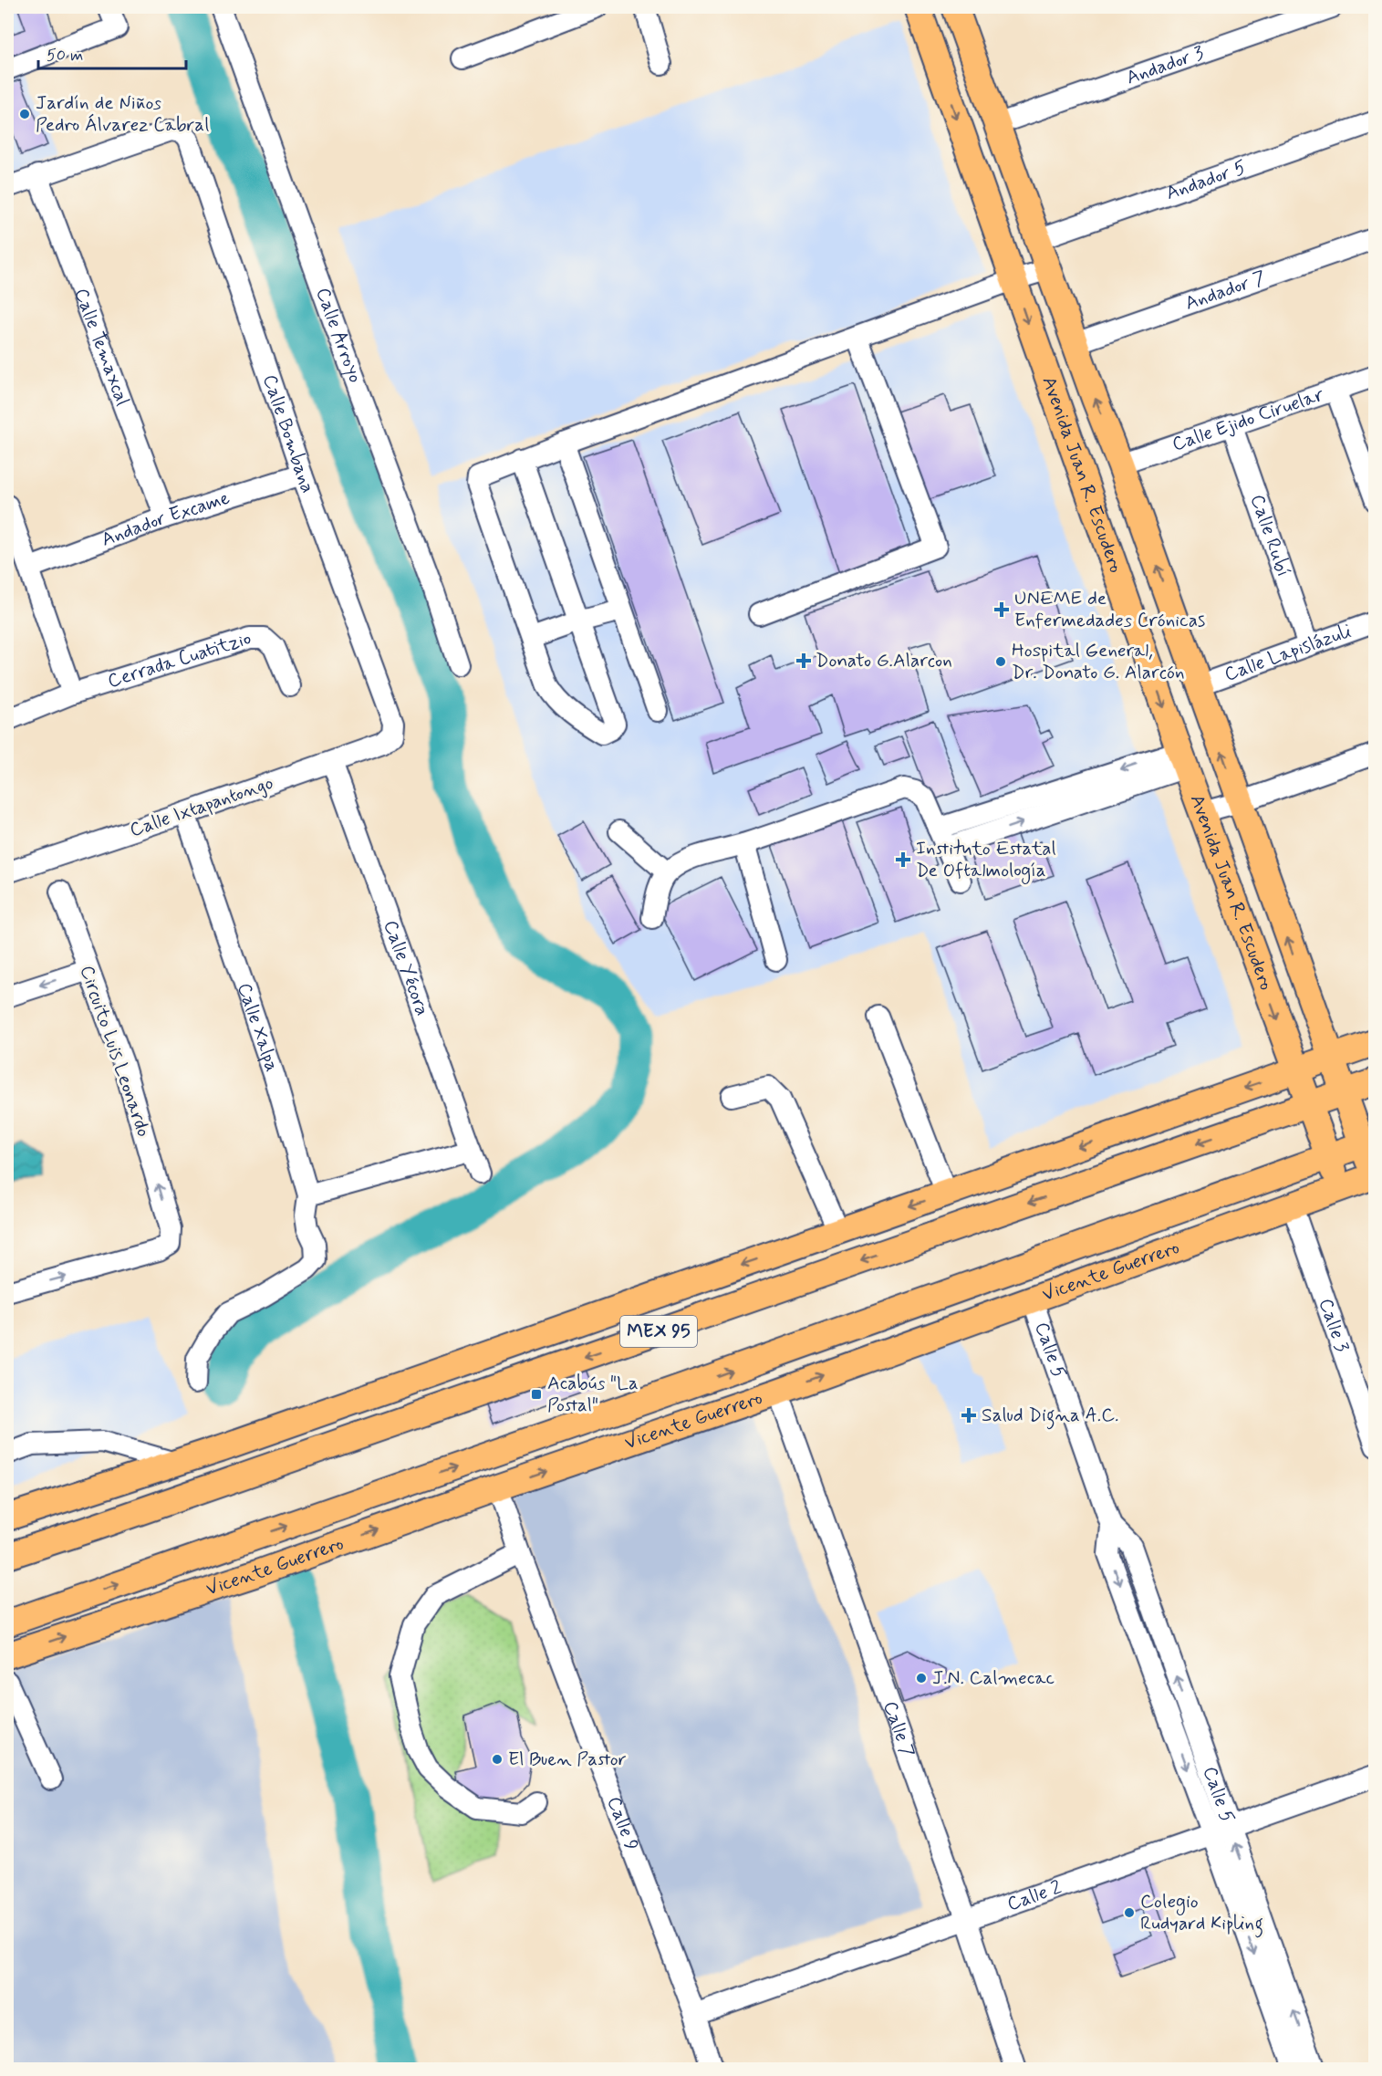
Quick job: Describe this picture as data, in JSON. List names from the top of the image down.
{
  "streets": {
    "main road": ["Avenida Juan R. Escudero", "Vicente Guerrero", "MEX 95"],
    "street": [
      "Andador 3",
      "Andador 5",
      "Andador 7",
      "Calle Arroyo",
      "Calle Temaxcal",
      "Calle Ejido Ciruelar",
      "Calle Bombana",
      "Andador Excame",
      "Calle Rubí",
      "Calle Lapislázuli",
      "Cerrada Cuatitzio",
      "Calle Ixtapantongo",
      "Calle Yécora",
      "Calle Xalpa",
      "Circuito Luis Leonardo",
      "Calle 3",
      "Calle 5",
      "Calle 7",
      "Calle 9",
      "Calle 2"
    ]
  },
  "crossings": [
    ["Andador 3", "Avenida Juan R. Escudero"],
    ["Andador 5", "Avenida Juan R. Escudero"],
    ["Andador 7", "Avenida Juan R. Escudero"],
    ["Calle Temaxcal", "Calle Bombana"],
    ["Calle Temaxcal", "Andador Excame"],
    ["Calle Ejido Ciruelar", "Avenida Juan R. Escudero"],
    ["Calle Ejido Ciruelar", "Calle Rubí"],
    ["Calle Bombana", "Andador Excame"],
    ["Calle Bombana", "Calle Ixtapantongo"],
    ["Avenida Juan R. Escudero", "Calle Lapislázuli"],
    ["Avenida Juan R. Escudero", "Vicente Guerrero"],
    ["Avenida Juan R. Escudero", "MEX 95"],
    ["Calle Rubí", "Calle Lapislázuli"],
    ["Calle Ixtapantongo", "Calle Yécora"],
    ["Calle Ixtapantongo", "Calle Xalpa"],
    ["Vicente Guerrero", "Calle 3"],
    ["Vicente Guerrero", "Calle 5"],
    ["Vicente Guerrero", "Calle 7"],
    ["Vicente Guerrero", "Calle 9"],
    ["Calle 5", "Calle 2"],
    ["Calle 7", "Calle 2"],
    ["Calle 9", "Calle 2"]
  ],
  "places": {
    "other": [
      "Jardín de Niños Pedro Álvarez Cabral",
      "Hospital General, Dr. Donato G. Alarcón",
      "J.N. Calmecac",
      "El Buen Pastor",
      "Colegio Rudyard Kipling"
    ],
    "health": [
      "UNEME de Enfermedades Crónicas",
      "Donato G.Alarcon",
      "Instituto Estatal De Oftalmología",
      "Salud Digna A.C."
    ],
    "transit": ["Acabús \"La Postal\""]
  },
  "scale_bar": "50 m"
}
